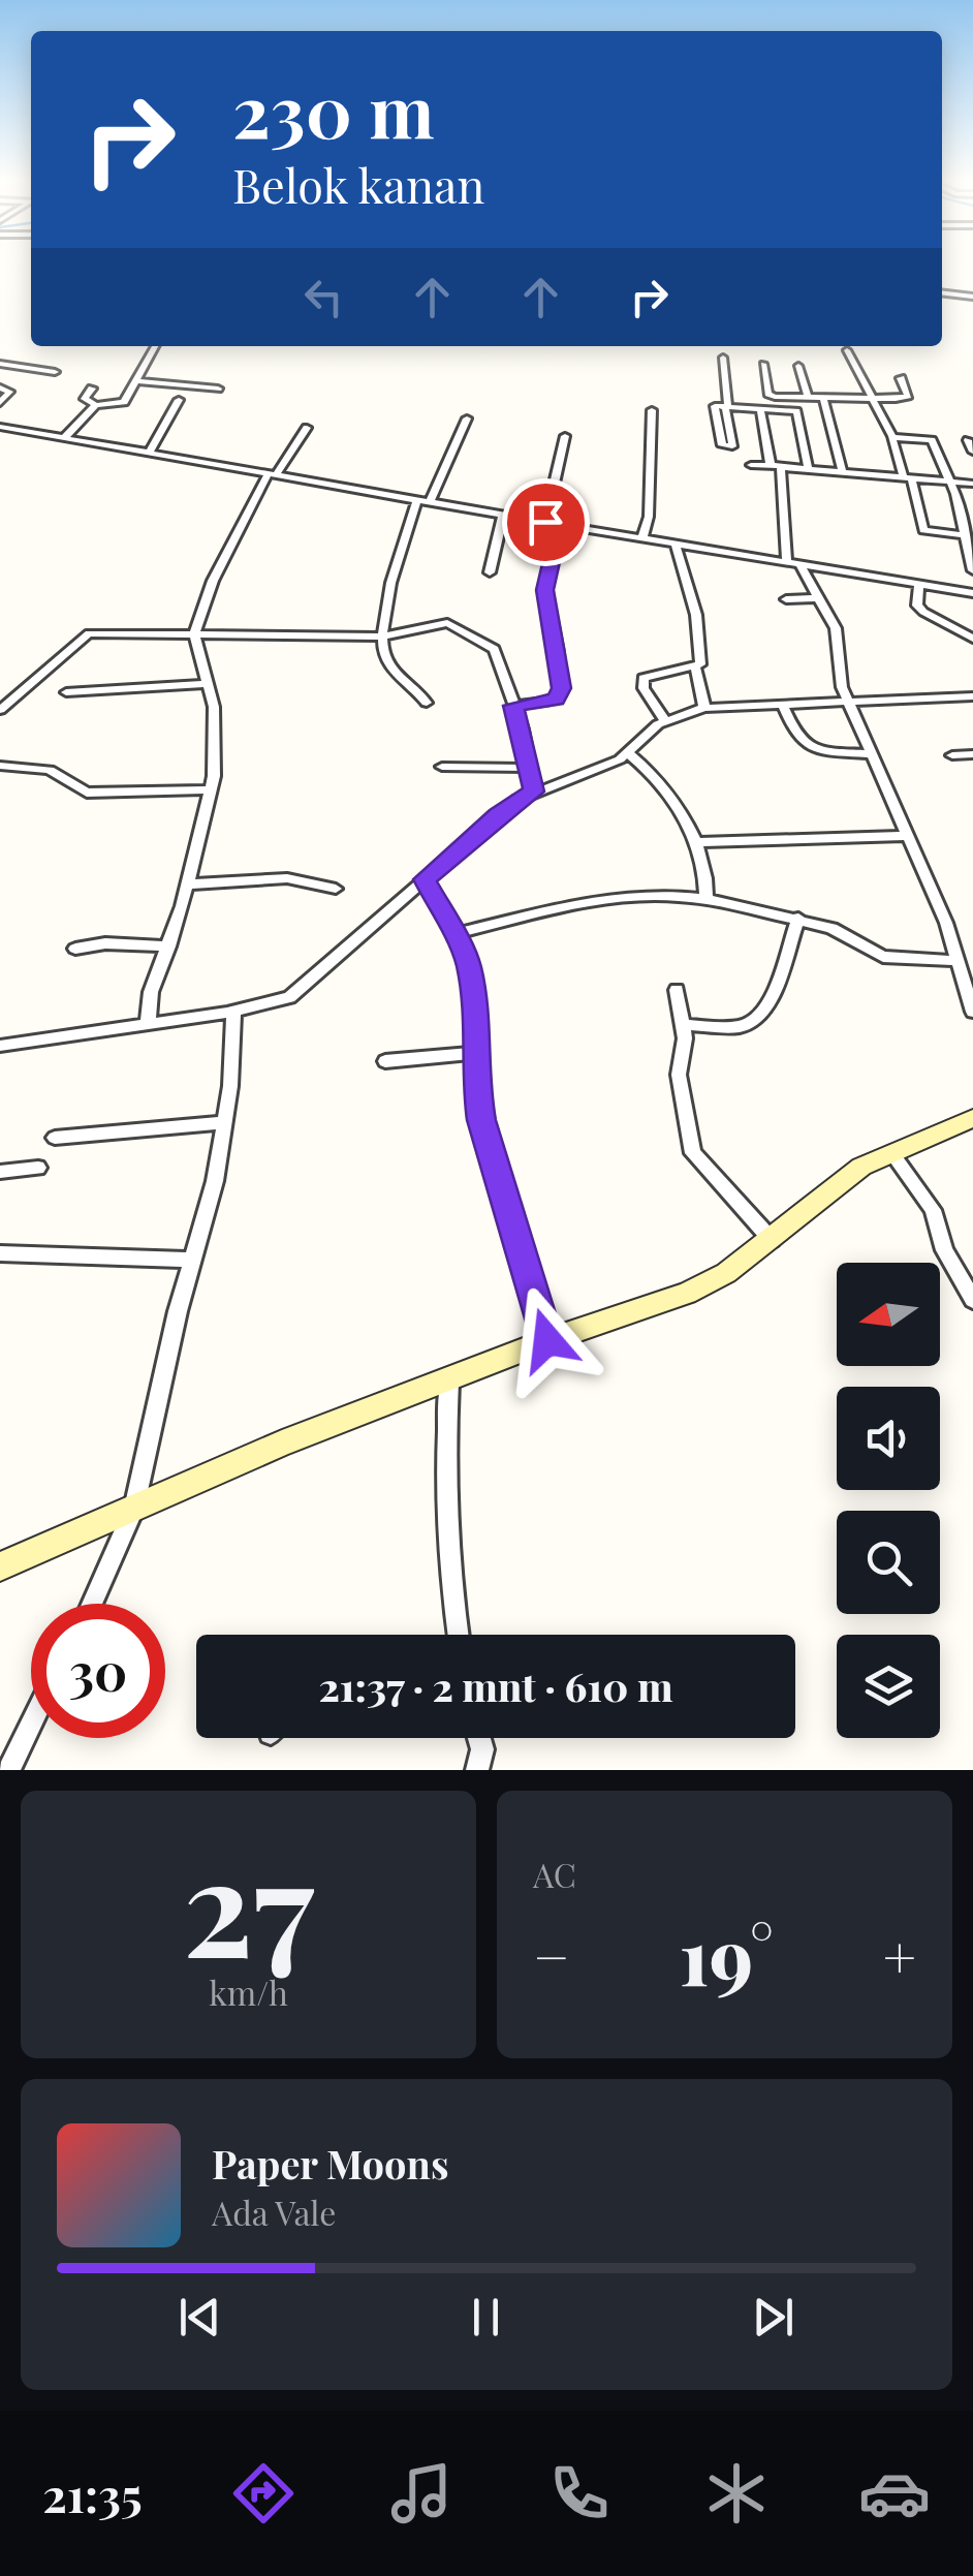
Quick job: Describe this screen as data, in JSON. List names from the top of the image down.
{
  "north": "left",
  "page": {
    "turn": ["230 m", "Belok kanan"],
    "limit": "30",
    "trip": "21:37 · 2 mnt · 610 m",
    "tile": [
      ["27", "km/h"],
      "AC"
    ],
    "heat": ["−", "19°", "+"],
    "song": ["Paper Moons", "Ada Vale"],
    "tabs": "21:35"
  }
}
